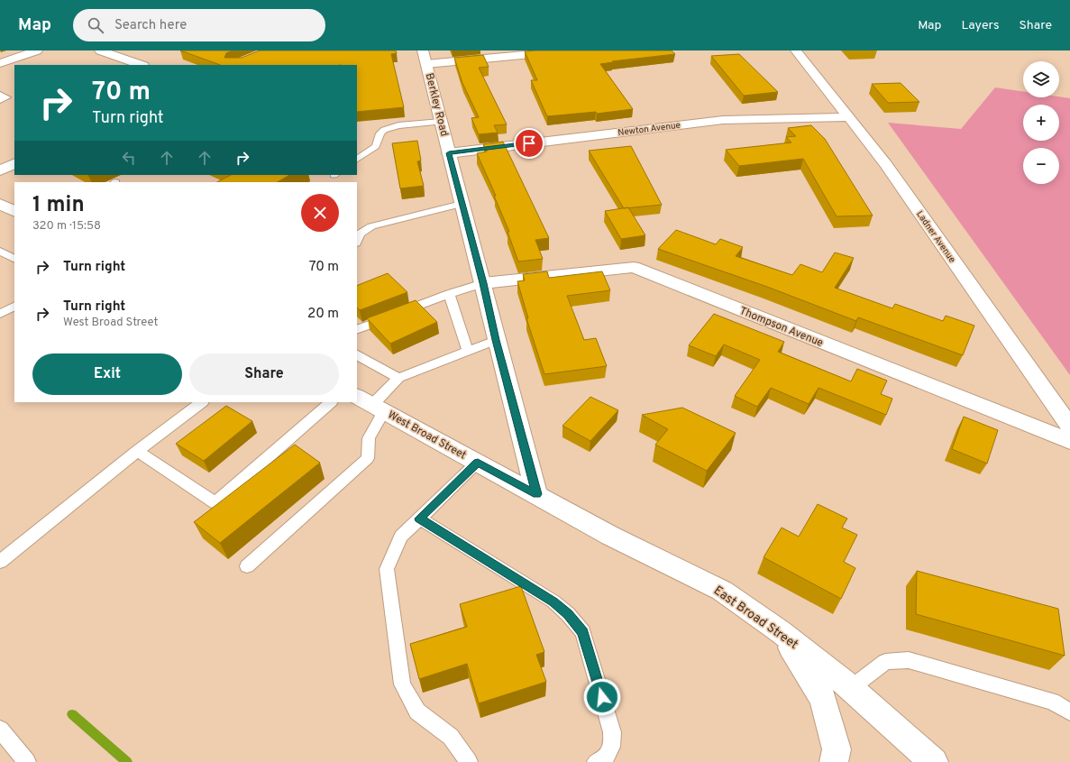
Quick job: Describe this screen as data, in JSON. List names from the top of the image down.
{
  "streets": {
    "street": [
      "Berkley Road",
      "Newton Avenue",
      "Ladner Avenue",
      "Thompson Avenue",
      "West Broad Street",
      "East Broad Street"
    ]
  },
  "crossings": [
    ["Berkley Road", "Newton Avenue"],
    ["Berkley Road", "Thompson Avenue"],
    ["Berkley Road", "West Broad Street"],
    ["Berkley Road", "East Broad Street"],
    ["Newton Avenue", "Ladner Avenue"],
    ["West Broad Street", "East Broad Street"]
  ],
  "page": {
    "header": "Map",
    "search": "Search here",
    "nav": ["Map", "Layers", "Share"],
    "map_buttons": ["+", "−"],
    "turn": ["70 m", "Turn right"],
    "heading": ["1 min", "320 m · 15:58"],
    "list": [
      {
        "name": "Turn right",
        "value": "70 m"
      },
      {
        "name": "Turn right",
        "note": "West Broad Street",
        "value": "20 m"
      }
    ],
    "buttons": ["Exit", "Share"]
  }
}
